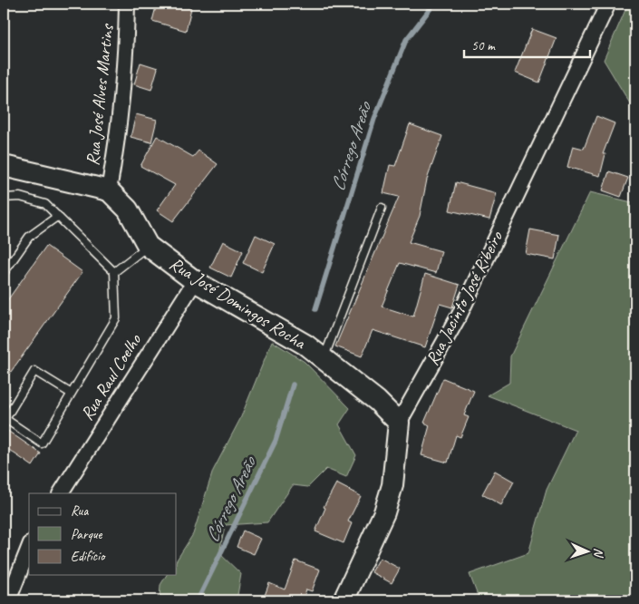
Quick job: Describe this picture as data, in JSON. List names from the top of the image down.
{
  "streets": {
    "street": [
      "Rua José Alves Martins",
      "Rua Jacinto José Ribeiro",
      "Rua José Domingos Rocha",
      "Rua Raul Coelho"
    ]
  },
  "crossings": [
    ["Rua José Alves Martins", "Rua José Domingos Rocha"],
    ["Rua Jacinto José Ribeiro", "Rua José Domingos Rocha"],
    ["Rua José Domingos Rocha", "Rua Raul Coelho"]
  ],
  "water": ["Córrego Areão"],
  "legend": ["Rua", "Parque", "Edifício"],
  "scale_bar": "50 m",
  "north": "right"
}
